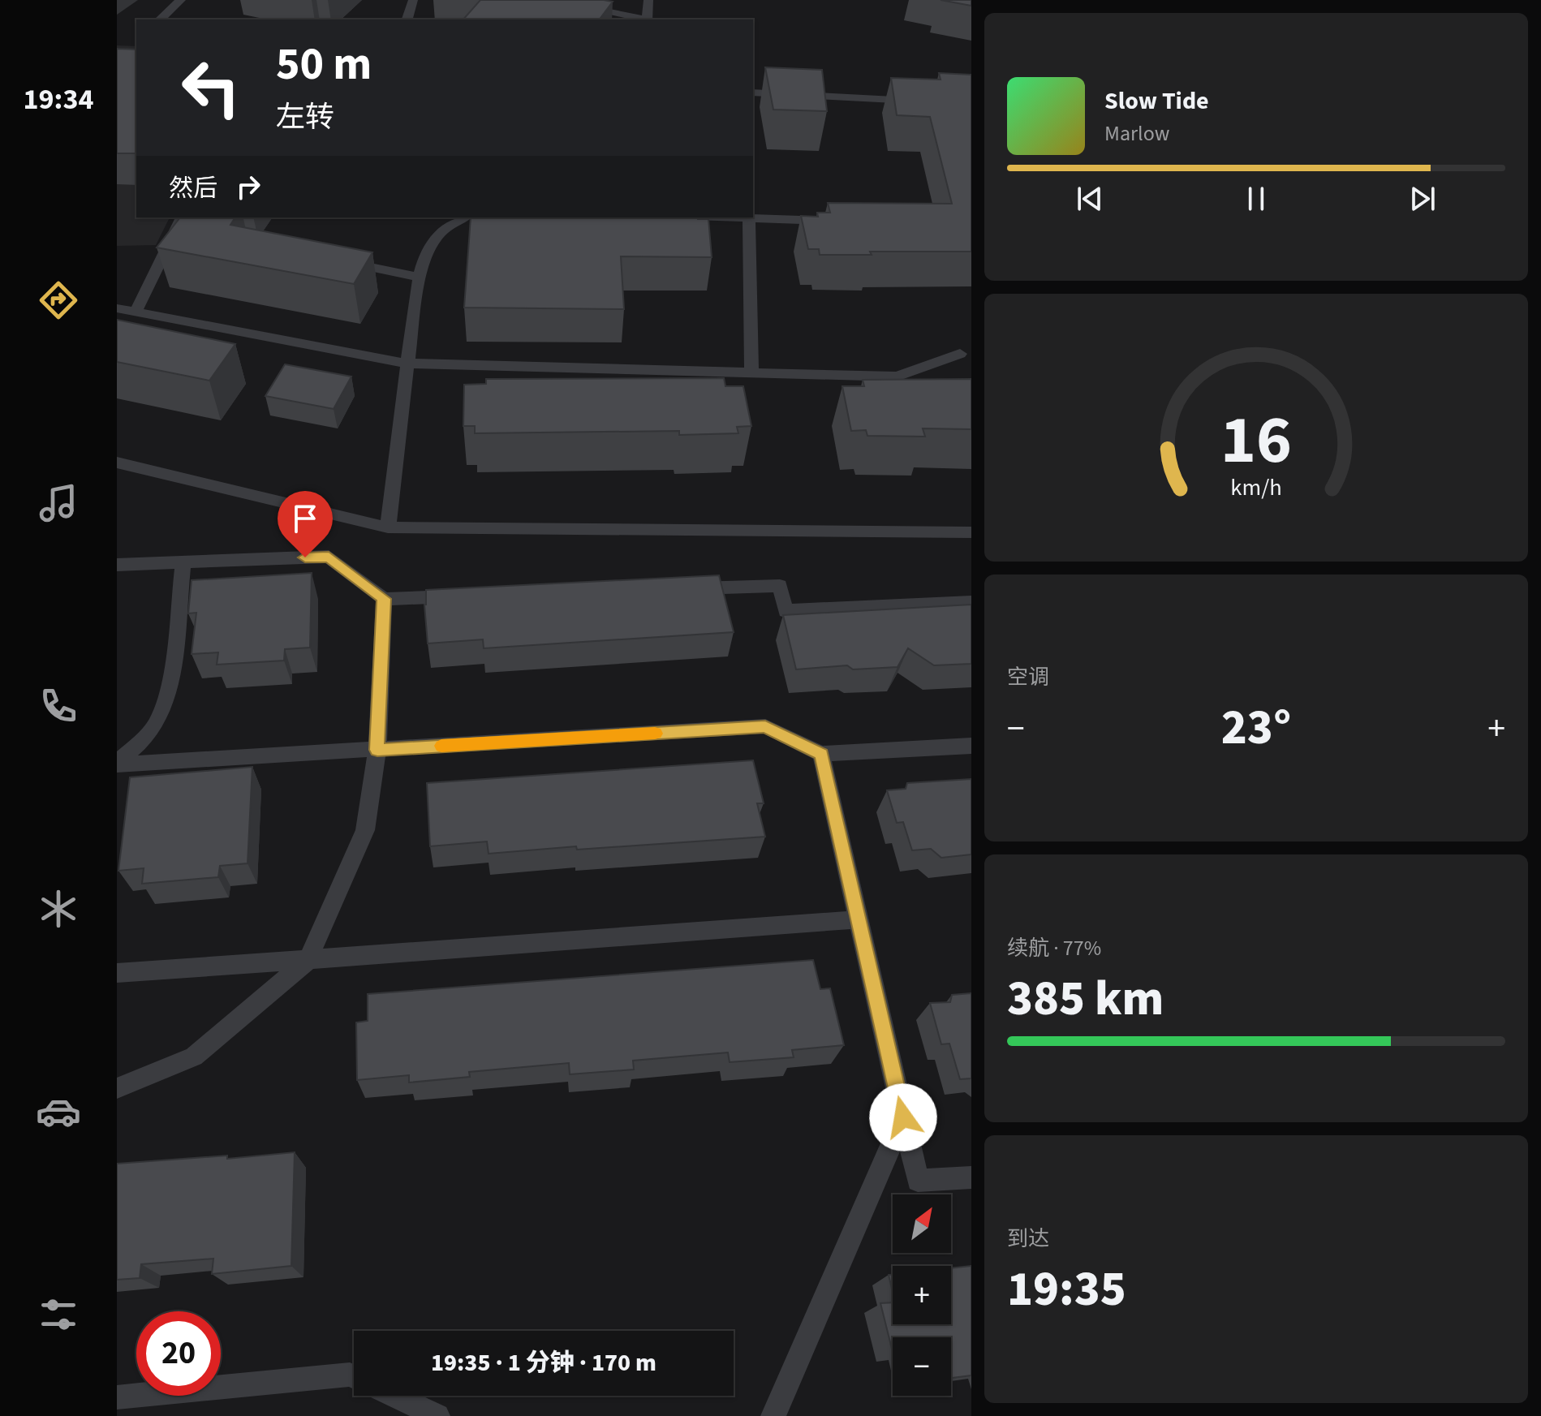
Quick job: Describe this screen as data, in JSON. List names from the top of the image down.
{
  "north": "top right",
  "page": {
    "tabs": "19:34",
    "turn": ["50 m", "左转"],
    "song": ["Slow Tide", "Marlow"],
    "then": "然后",
    "tile": [
      "空调",
      ["续航 · 77%", "385 km"],
      ["到达", "19:35"]
    ],
    "heat": ["−", "23°", "+"],
    "map_buttons": ["+", "−"],
    "limit": "20",
    "trip": "19:35 · 1 分钟 · 170 m",
    "gauge": ["16", "km/h"]
  }
}
